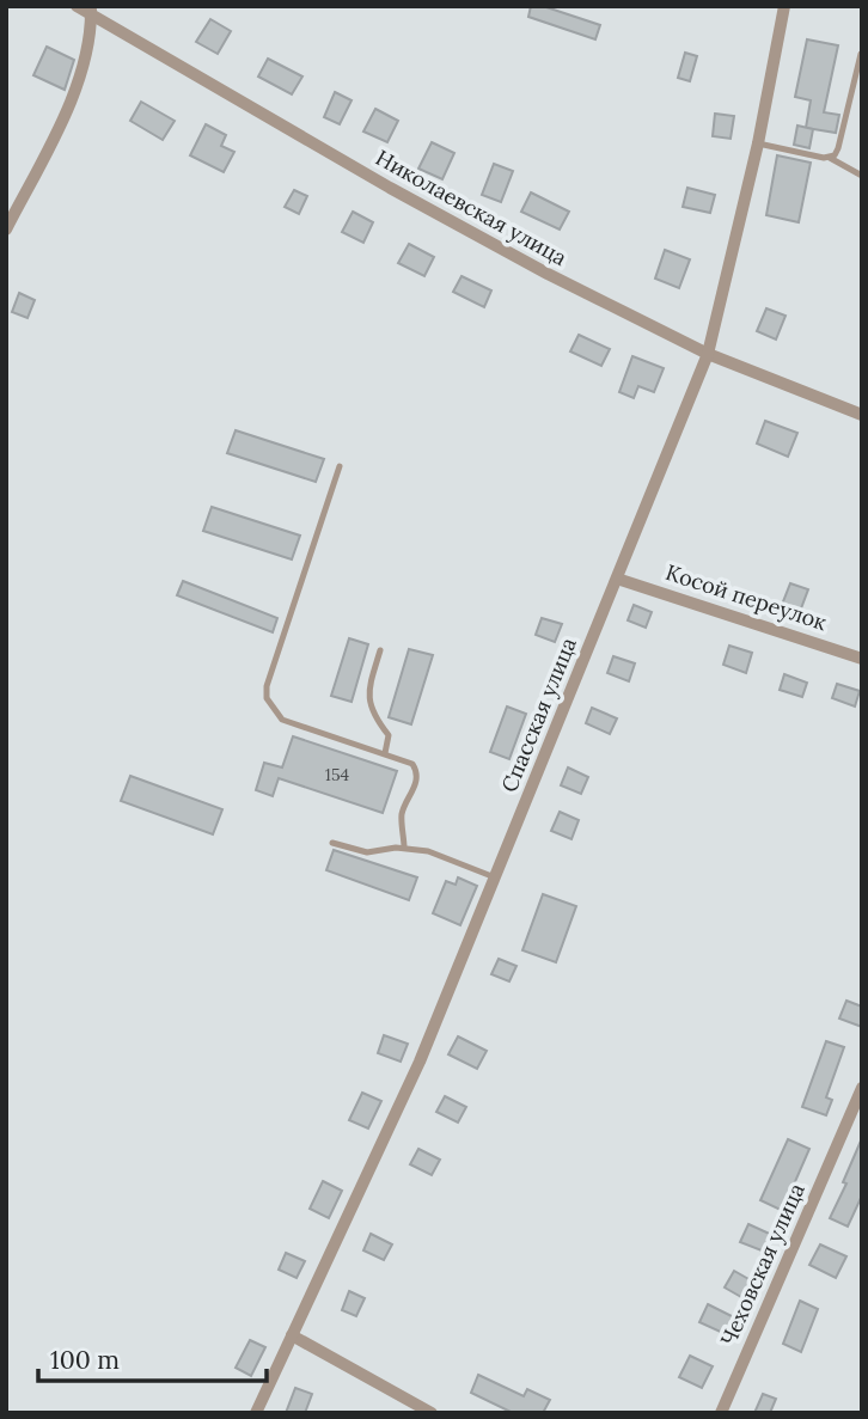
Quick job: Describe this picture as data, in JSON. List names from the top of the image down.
{
  "streets": {
    "street": [
      "Николаевская улица",
      "Косой переулок",
      "Спасская улица",
      "Чеховская улица"
    ]
  },
  "crossings": [
    ["Николаевская улица", "Спасская улица"],
    ["Косой переулок", "Спасская улица"]
  ],
  "house_numbers": ["154"],
  "scale_bar": "100 m"
}
